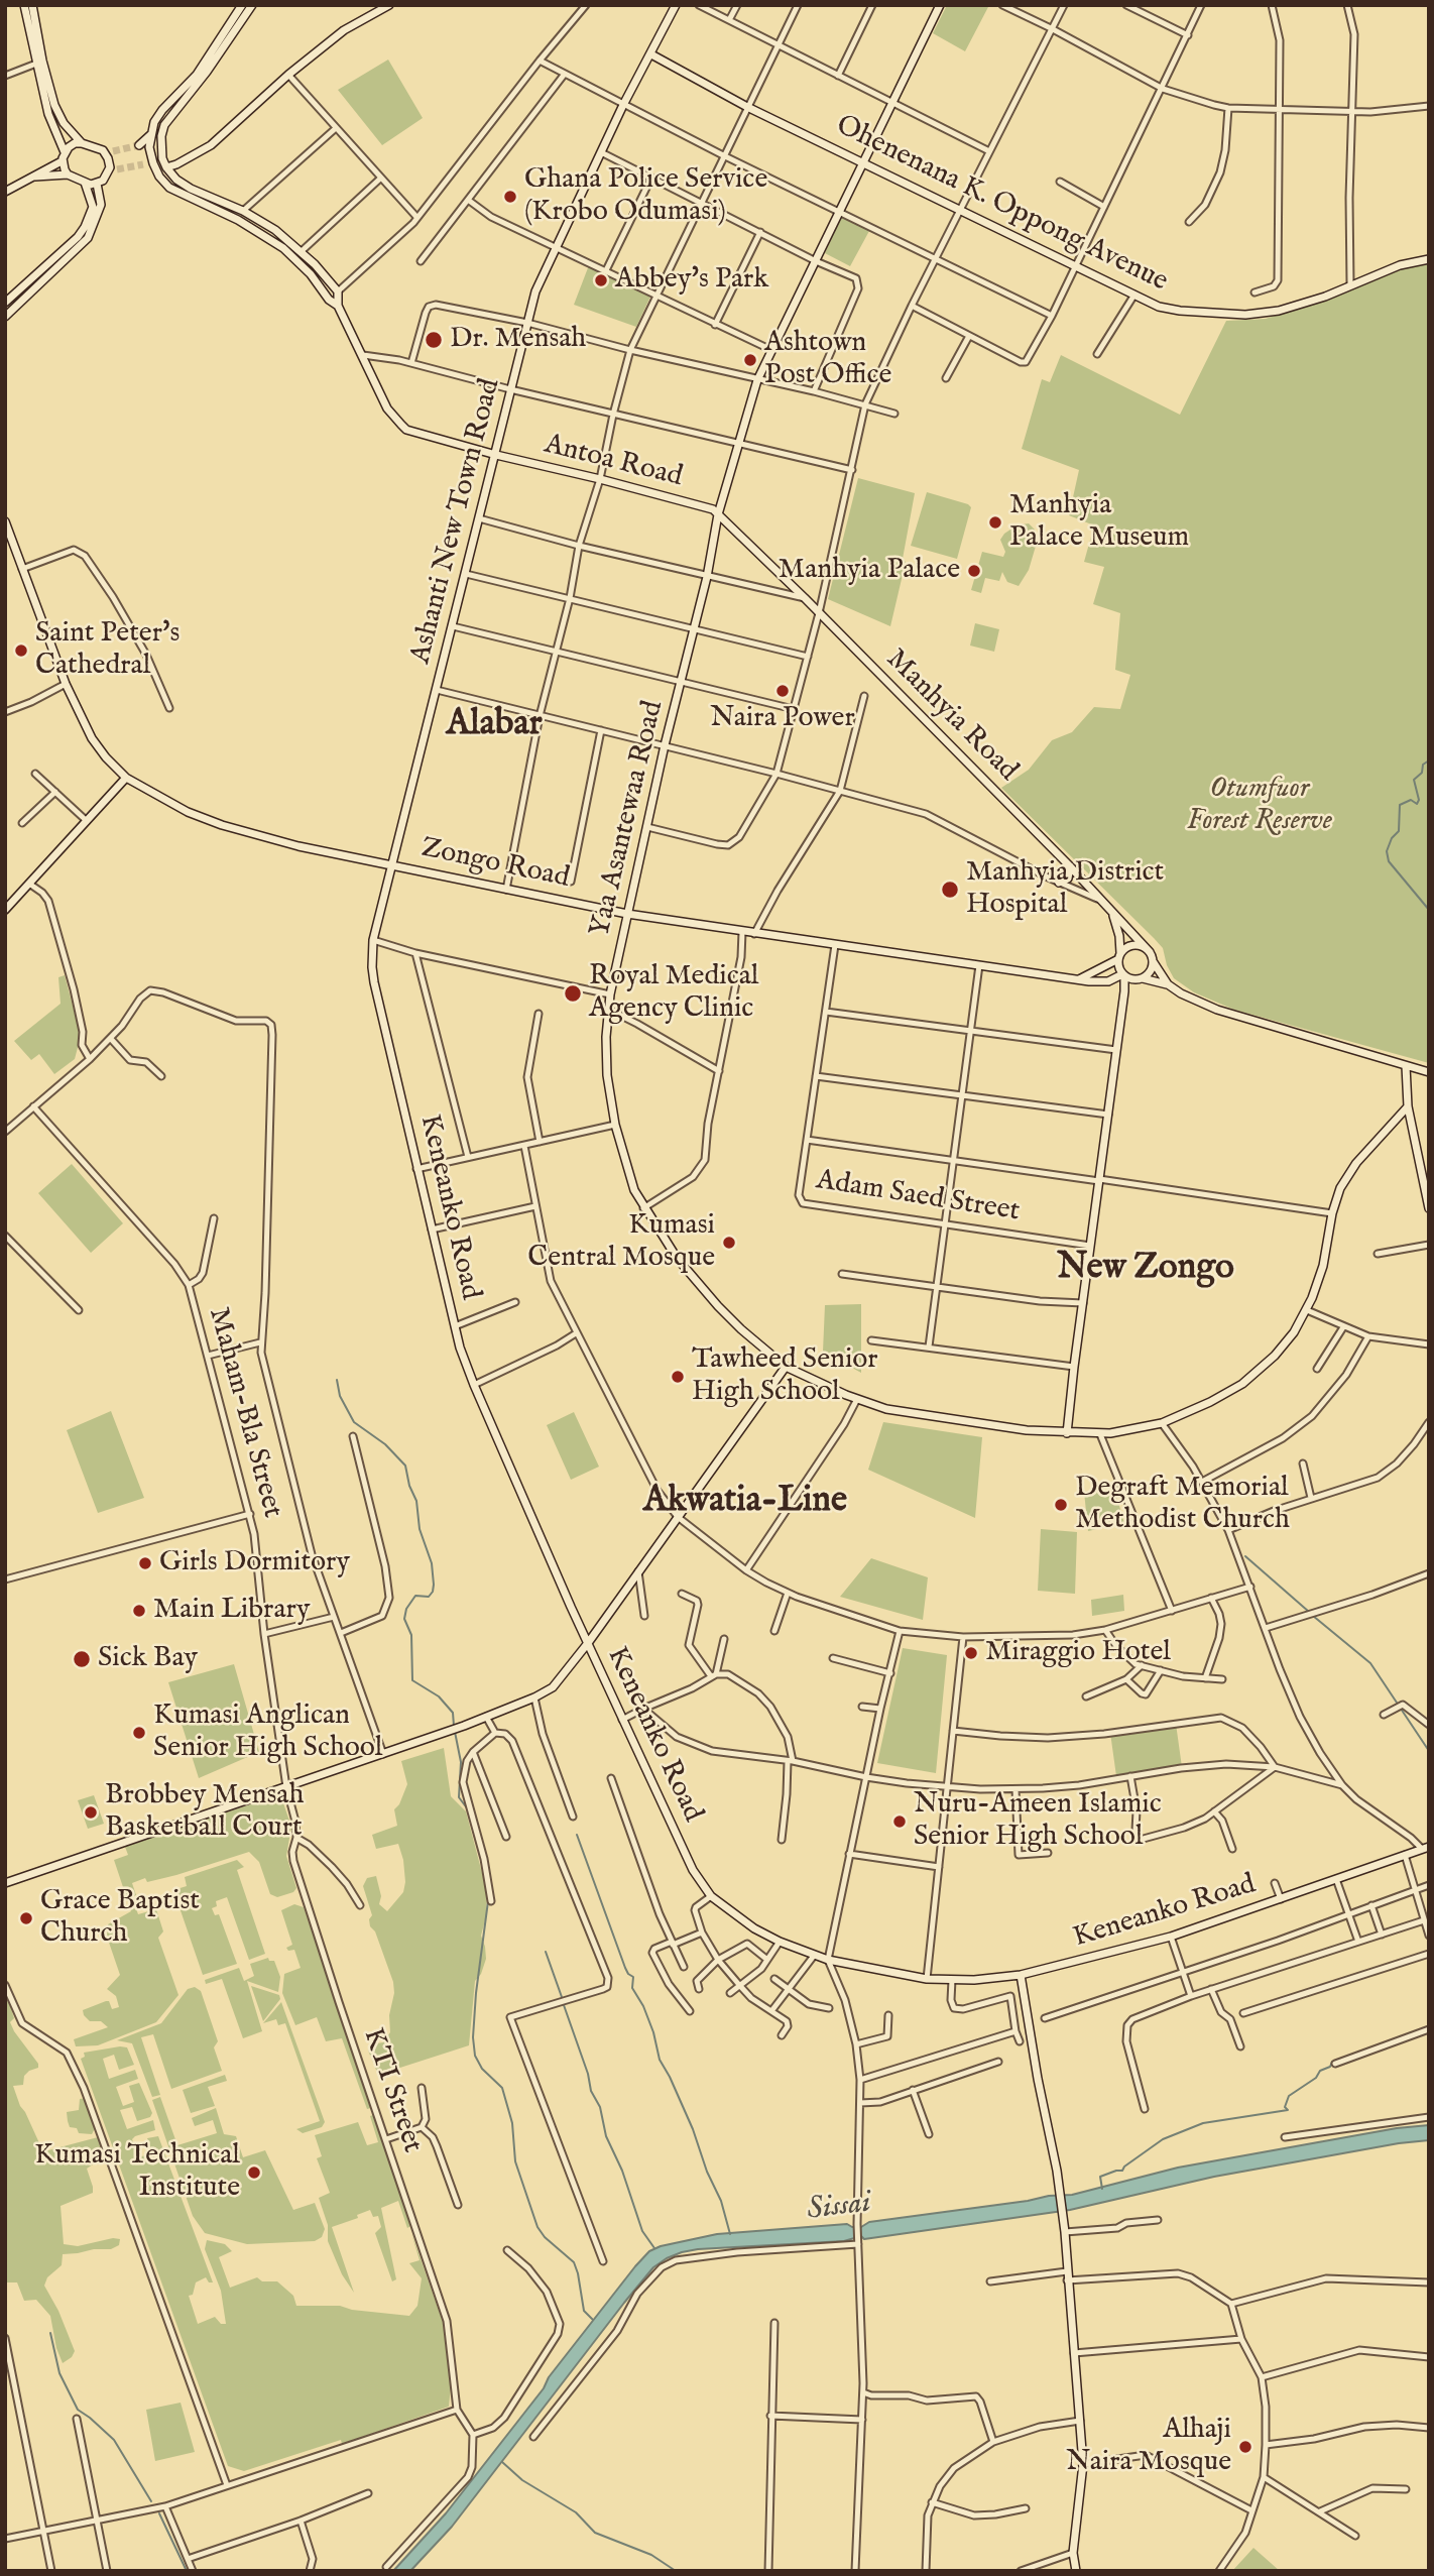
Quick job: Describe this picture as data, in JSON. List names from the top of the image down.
{
  "streets": {
    "street": [
      "Ohenenana K. Oppong Avenue",
      "Antoa Road",
      "Ashanti New Town Road",
      "Manhyia Road",
      "Yaa Asantewaa Road",
      "Zongo Road",
      "Adam Saed Street",
      "Keneanko Road",
      "Maham-Bla Street",
      "KTI Street"
    ]
  },
  "crossings": [
    ["Ohenenana K. Oppong Avenue", "Ashanti New Town Road"],
    ["Ohenenana K. Oppong Avenue", "Yaa Asantewaa Road"],
    ["Antoa Road", "Ashanti New Town Road"],
    ["Antoa Road", "Manhyia Road"],
    ["Antoa Road", "Yaa Asantewaa Road"],
    ["Ashanti New Town Road", "Zongo Road"],
    ["Ashanti New Town Road", "Keneanko Road"],
    ["Manhyia Road", "Yaa Asantewaa Road"],
    ["Manhyia Road", "Zongo Road"],
    ["Yaa Asantewaa Road", "Zongo Road"],
    ["Zongo Road", "Keneanko Road"],
    ["Maham-Bla Street", "KTI Street"]
  ],
  "districts": ["Alabar", "New Zongo", "Akwatia-Line"],
  "water": ["Sissai"],
  "parks": ["Otumfuor Forest Reserve"],
  "places": [
    "Ghana Police Service (Krobo Odumasi)",
    "Abbey's Park",
    "Dr. Mensah",
    "Ashtown Post Office",
    "Manhyia Palace Museum",
    "Manhyia Palace",
    "Saint Peter's Cathedral",
    "Naira Power",
    "Manhyia District Hospital",
    "Royal Medical Agency Clinic",
    "Kumasi Central Mosque",
    "Tawheed Senior High School",
    "Degraft Memorial Methodist Church",
    "Girls Dormitory",
    "Main Library",
    "Miraggio Hotel",
    "Sick Bay",
    "Kumasi Anglican Senior High School",
    "Brobbey Mensah Basketball Court",
    "Nuru-Ameen Islamic Senior High School",
    "Grace Baptist Church",
    "Kumasi Technical Institute",
    "Alhaji Naira Mosque"
  ]
}
